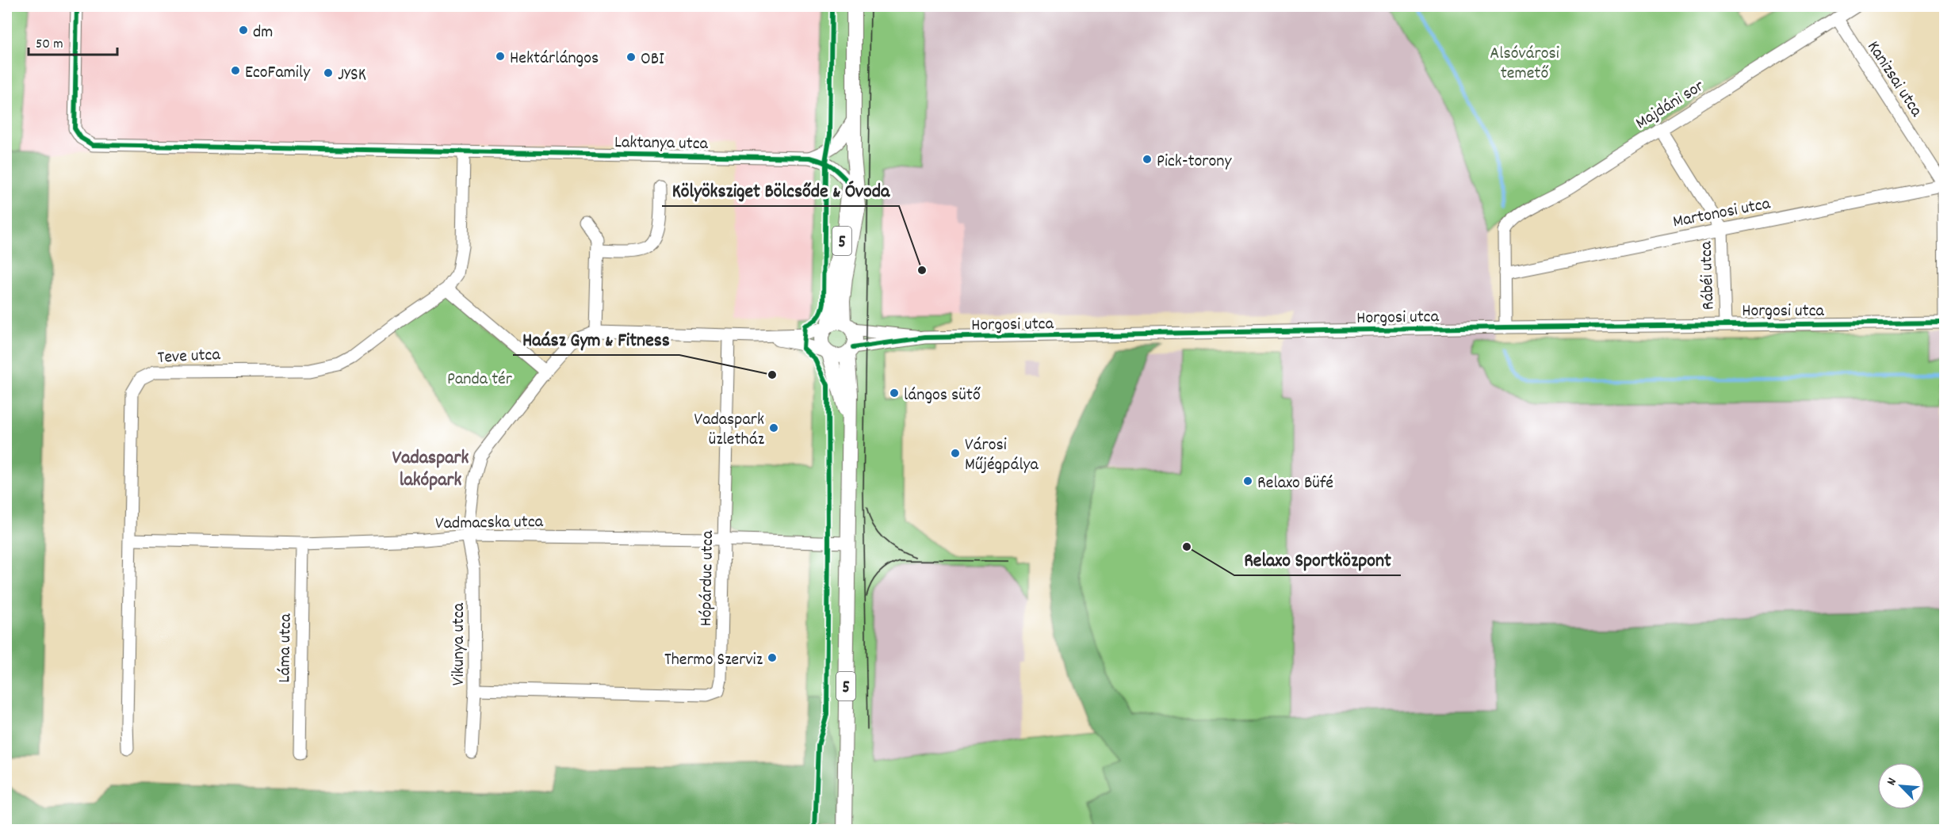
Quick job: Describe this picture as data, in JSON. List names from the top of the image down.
{
  "streets": {
    "main road": ["5"],
    "street": [
      "Kanizsai utca",
      "Majdáni sor",
      "Laktanya utca",
      "Martonosi utca",
      "Rábéi utca",
      "Horgosi utca",
      "Teve utca",
      "Vadmacska utca",
      "Hópárduc utca",
      "Vikunya utca",
      "Láma utca"
    ]
  },
  "crossings": [
    ["Kanizsai utca", "Majdáni sor"],
    ["Kanizsai utca", "Martonosi utca"],
    ["Majdáni sor", "Martonosi utca"],
    ["Majdáni sor", "Rábéi utca"],
    ["Laktanya utca", "5"],
    ["Laktanya utca", "Teve utca"],
    ["Martonosi utca", "Rábéi utca"],
    ["5", "Horgosi utca"],
    ["5", "Vadmacska utca"],
    ["Rábéi utca", "Horgosi utca"],
    ["Teve utca", "Vadmacska utca"],
    ["Vadmacska utca", "Hópárduc utca"],
    ["Vadmacska utca", "Vikunya utca"],
    ["Vadmacska utca", "Láma utca"],
    ["Hópárduc utca", "Vikunya utca"]
  ],
  "districts": ["Vadaspark lakópark"],
  "parks": ["Alsóvárosi temető", "Panda tér"],
  "places": [
    "dm",
    "Hektárlángos",
    "OBI",
    "EcoFamily",
    "JYSK",
    "Pick-torony",
    "Kölyöksziget Bölcsőde & Óvoda",
    "Haász Gym & Fitness",
    "lángos sütő",
    "Vadaspark üzletház",
    "Városi Műjégpálya",
    "Relaxo Büfé",
    "Relaxo Sportközpont",
    "Thermo Szerviz"
  ],
  "scale_bar": "50 m",
  "north": "top left"
}
